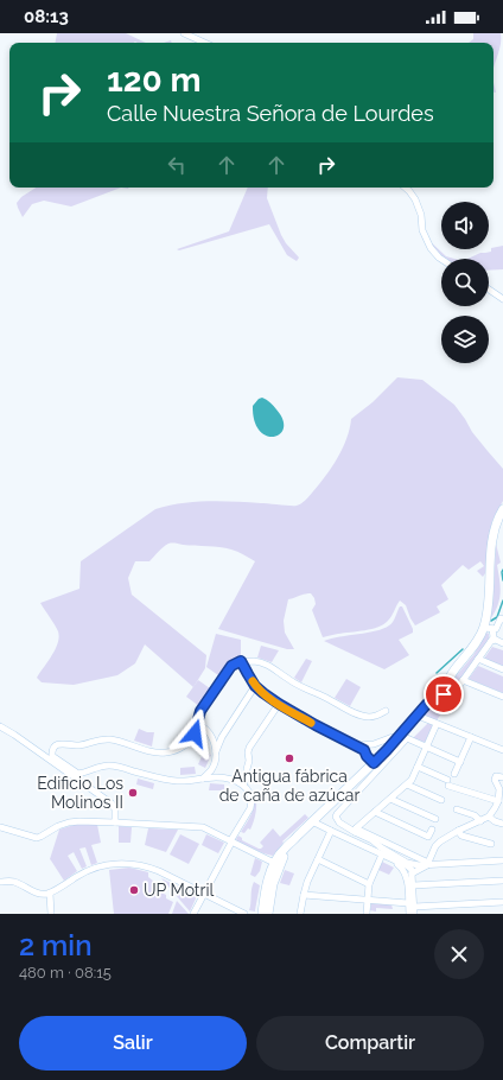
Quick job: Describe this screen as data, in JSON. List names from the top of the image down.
{
  "places": ["Antigua fábrica de caña de azúcar", "Edificio Los Molinos II", "UP Motril"],
  "page": {
    "status": "08:13",
    "turn": ["120 m", "Calle Nuestra Señora de Lourdes"],
    "heading": ["2 min", "480 m · 08:15"],
    "buttons": ["Salir", "Compartir"]
  }
}
